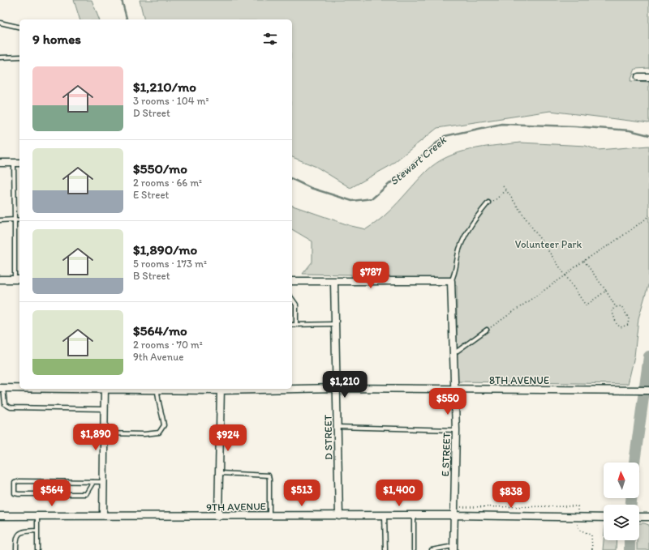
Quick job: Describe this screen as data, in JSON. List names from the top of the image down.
{
  "streets": {
    "street": [
      "8TH AVENUE",
      "D STREET",
      "E STREET",
      "9TH AVENUE"
    ]
  },
  "crossings": [
    ["8TH AVENUE", "D STREET"],
    ["8TH AVENUE", "E STREET"],
    ["D STREET", "9TH AVENUE"],
    ["E STREET", "9TH AVENUE"]
  ],
  "water": ["Stewart Creek"],
  "parks": ["Volunteer Park"],
  "north": "top",
  "page": {
    "heading": "9 homes",
    "list": [
      {
        "name": "$1,210/mo",
        "note": "3 rooms · 104 m² · D Street"
      },
      {
        "name": "$550/mo",
        "note": "2 rooms · 66 m² · E Street"
      },
      {
        "name": "$1,890/mo",
        "note": "5 rooms · 173 m² · B Street"
      },
      {
        "name": "$564/mo",
        "note": "2 rooms · 70 m² · 9th Avenue"
      }
    ],
    "price": [
      "$787",
      "$1,210",
      "$550",
      "$1,890",
      "$924",
      "$564",
      "$513",
      "$1,400",
      "$838"
    ]
  }
}
